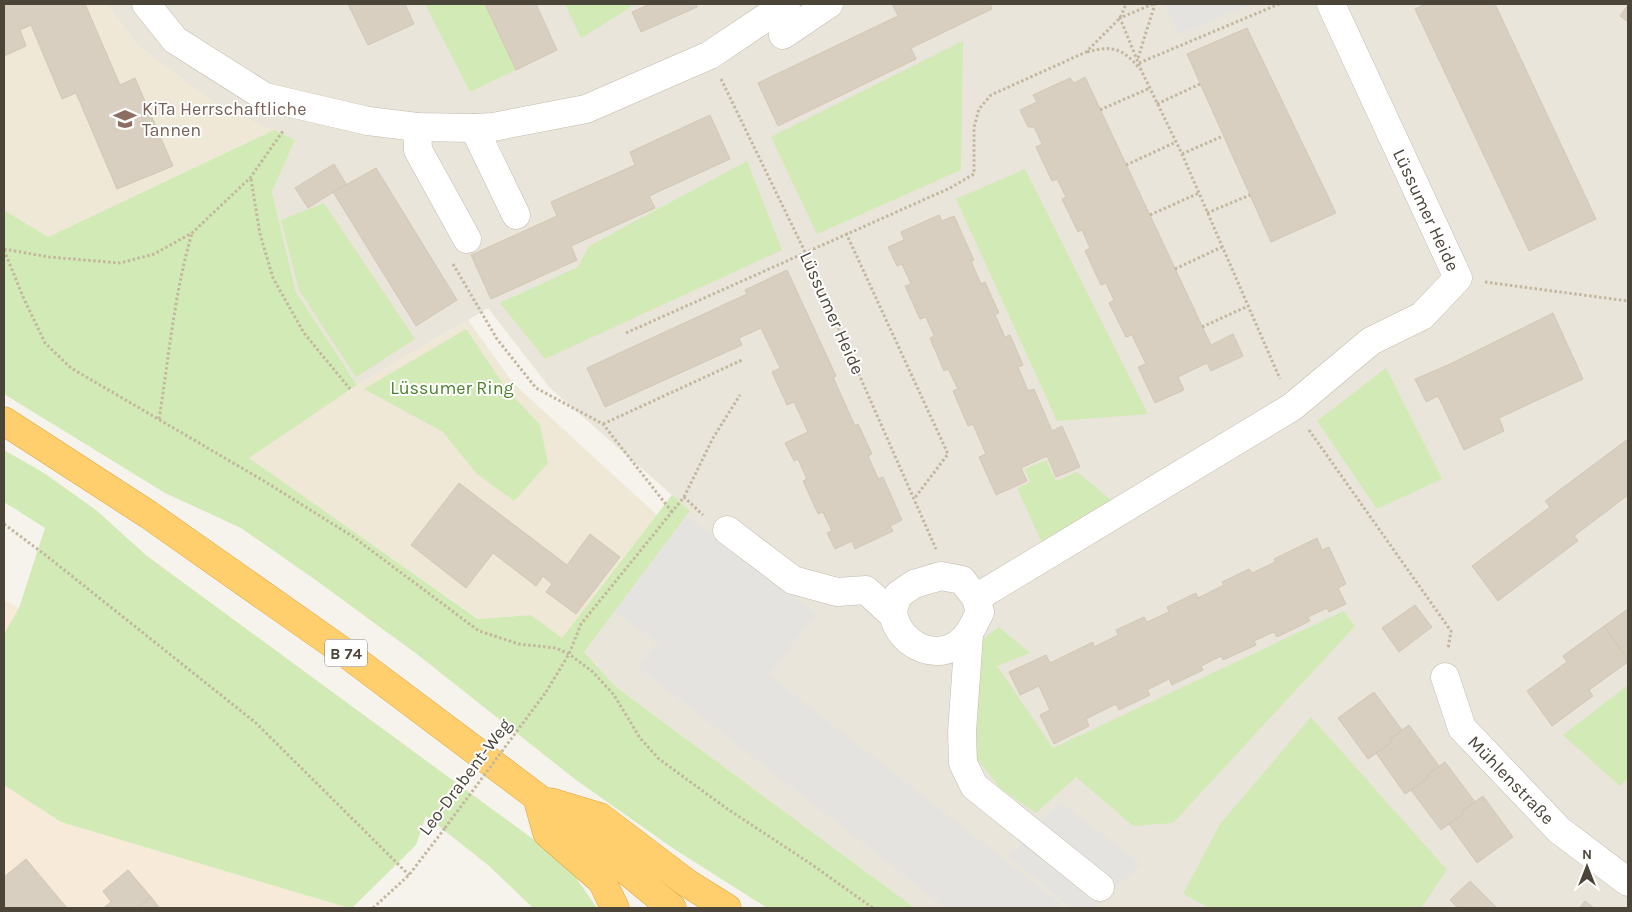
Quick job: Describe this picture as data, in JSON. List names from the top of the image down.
{
  "streets": {
    "highway": ["B 74"],
    "street": ["Lüssumer Heide", "Mühlenstraße"],
    "path": ["Leo-Drabent-Weg"]
  },
  "parks": ["Lüssumer Ring"],
  "places": {
    "school or university": ["KiTa Herrschaftliche Tannen"]
  },
  "north": "top"
}
